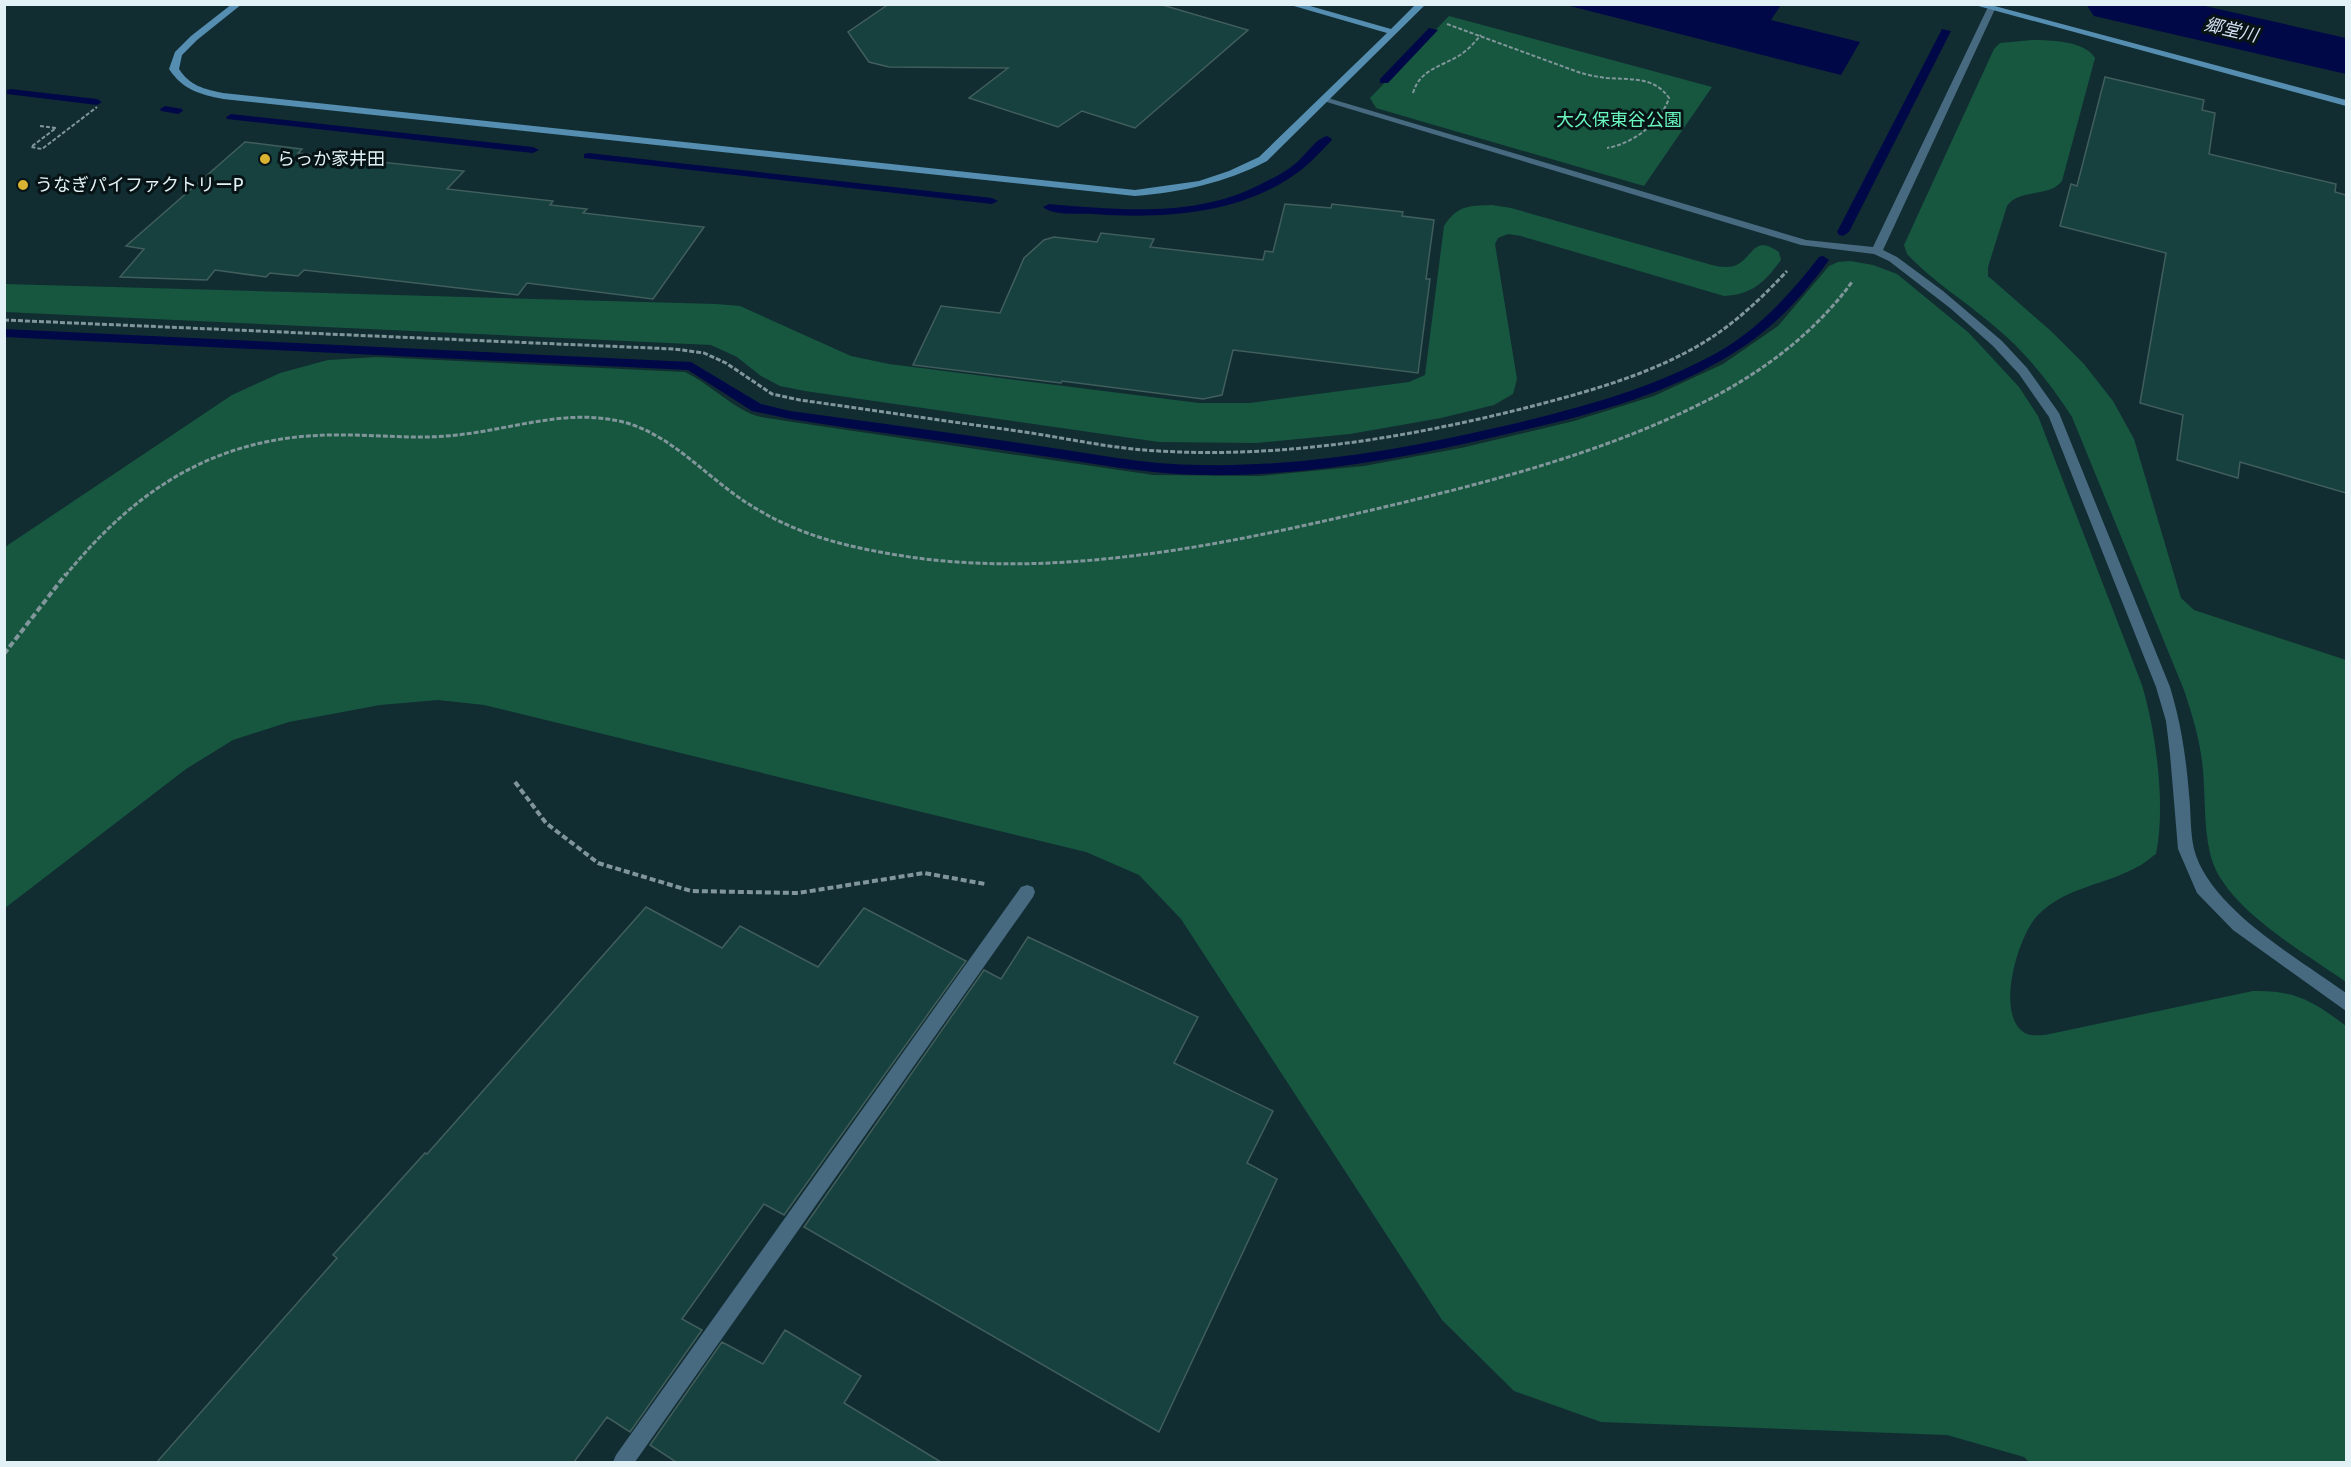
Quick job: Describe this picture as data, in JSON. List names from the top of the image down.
{
  "water": ["郷堂川"],
  "parks": ["大久保東谷公園"],
  "places": ["らっか家井田", "うなぎパイファクトリーP"]
}
